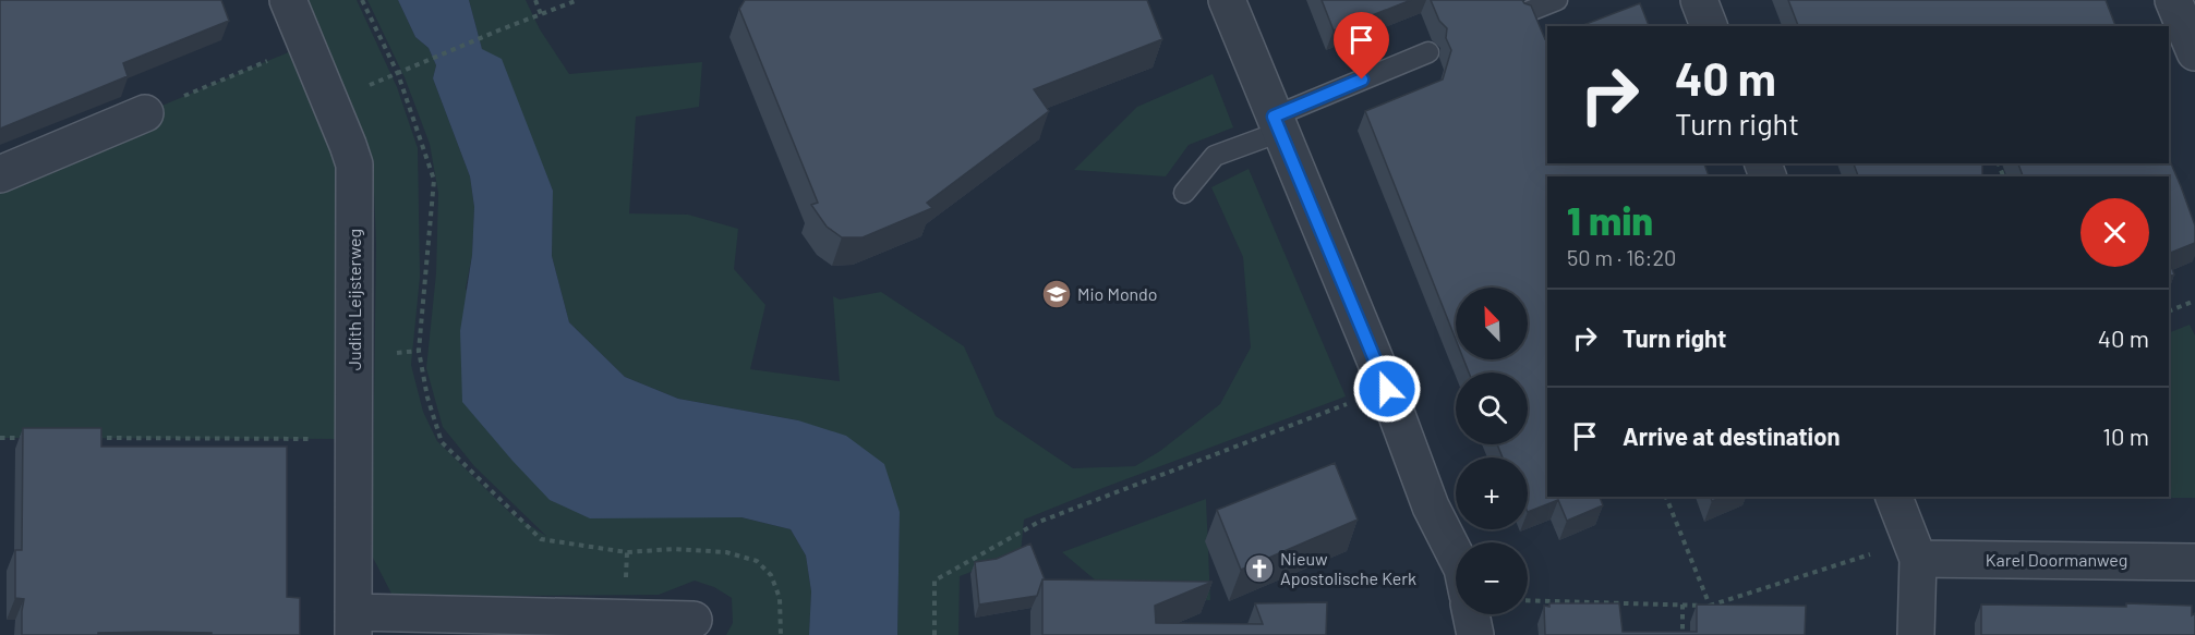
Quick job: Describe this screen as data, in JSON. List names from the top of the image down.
{
  "streets": {
    "street": ["Judith Leijsterweg", "Karel Doormanweg"]
  },
  "places": {
    "school or university": ["Mio Mondo"],
    "church": ["Nieuw Apostolische Kerk"]
  },
  "north": "top left",
  "page": {
    "turn": ["40 m", "Turn right"],
    "heading": ["1 min", "50 m · 16:20"],
    "map_buttons": ["+", "−"],
    "list": [
      {
        "name": "Turn right",
        "value": "40 m"
      },
      {
        "name": "Arrive at destination",
        "value": "10 m"
      }
    ]
  }
}
